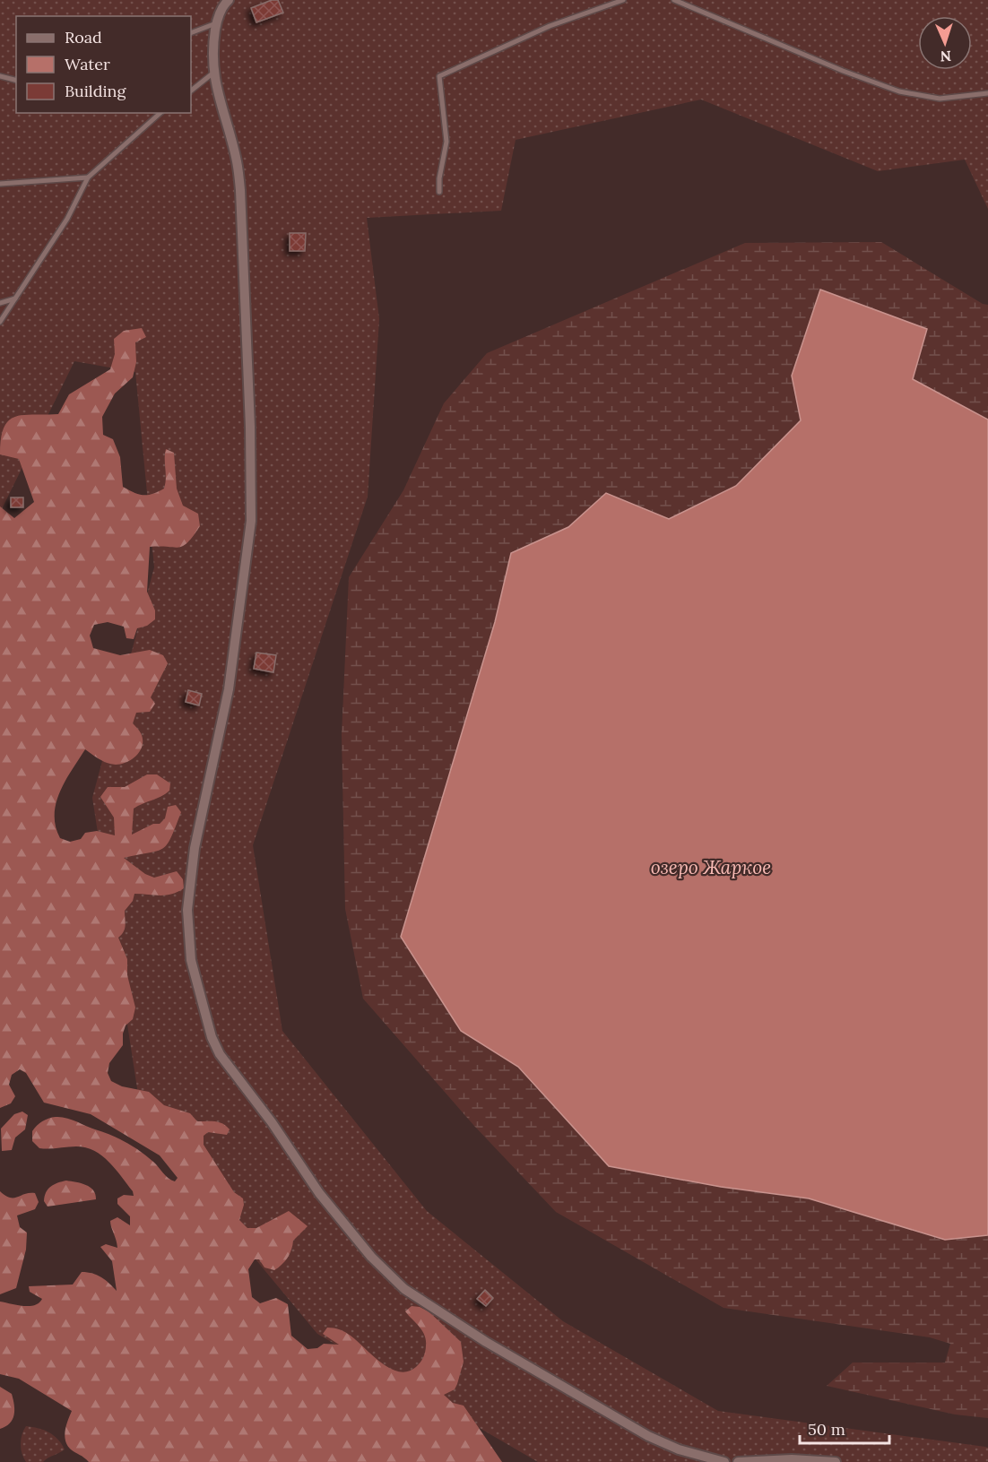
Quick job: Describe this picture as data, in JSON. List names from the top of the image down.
{
  "water": ["озеро Жаркое"],
  "legend": ["Road", "Water", "Building"],
  "scale_bar": "50 m",
  "north": "bottom"
}
